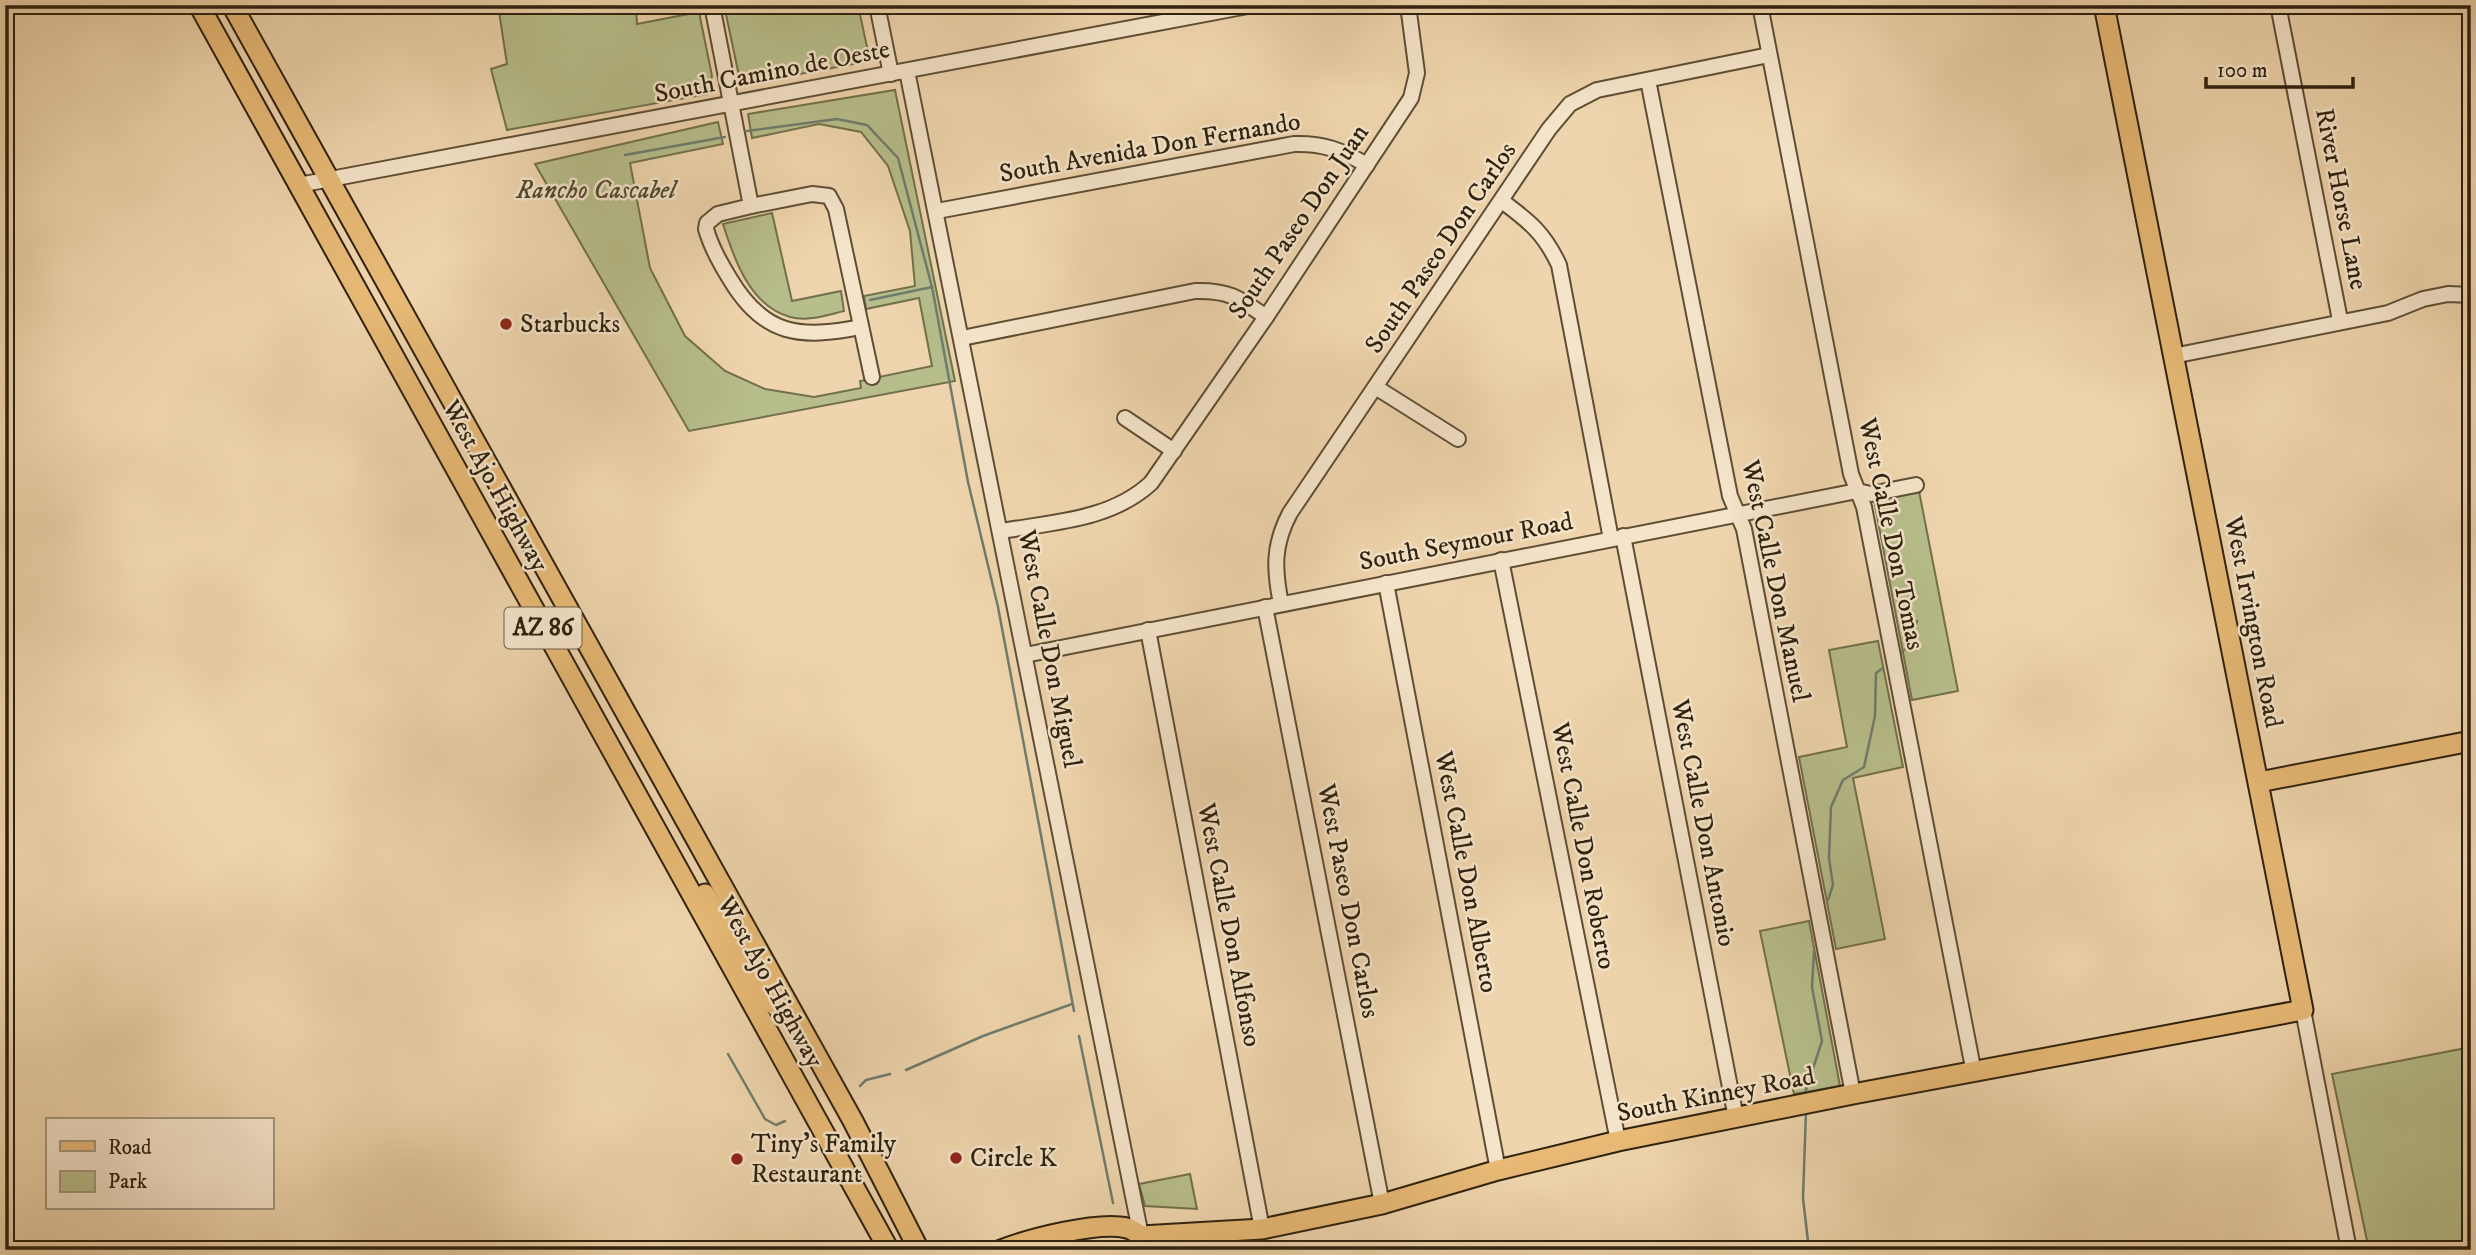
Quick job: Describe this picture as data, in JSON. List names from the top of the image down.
{
  "streets": {
    "main road": [
      "West Ajo Highway",
      "West Irvington Road",
      "AZ 86",
      "South Kinney Road"
    ],
    "street": [
      "South Camino de Oeste",
      "South Avenida Don Fernando",
      "River Horse Lane",
      "South Paseo Don Juan",
      "South Paseo Don Carlos",
      "West Calle Don Tomas",
      "South Seymour Road",
      "West Calle Don Manuel",
      "West Calle Don Miguel",
      "West Calle Don Antonio",
      "West Calle Don Roberto",
      "West Calle Don Alberto",
      "West Paseo Don Carlos",
      "West Calle Don Alfonso"
    ]
  },
  "crossings": [
    ["South Camino de Oeste", "West Ajo Highway"],
    ["South Camino de Oeste", "West Calle Don Miguel"],
    ["South Avenida Don Fernando", "South Paseo Don Juan"],
    ["South Avenida Don Fernando", "West Calle Don Miguel"],
    ["South Paseo Don Juan", "West Calle Don Miguel"],
    ["South Paseo Don Carlos", "West Calle Don Tomas"],
    ["South Paseo Don Carlos", "South Seymour Road"],
    ["South Paseo Don Carlos", "West Calle Don Manuel"],
    ["South Paseo Don Carlos", "West Calle Don Antonio"],
    ["West Calle Don Tomas", "South Seymour Road"],
    ["West Calle Don Tomas", "South Kinney Road"],
    ["South Seymour Road", "West Calle Don Manuel"],
    ["South Seymour Road", "West Calle Don Miguel"],
    ["South Seymour Road", "West Calle Don Antonio"],
    ["South Seymour Road", "West Calle Don Roberto"],
    ["South Seymour Road", "West Calle Don Alberto"],
    ["South Seymour Road", "West Paseo Don Carlos"],
    ["South Seymour Road", "West Calle Don Alfonso"],
    ["West Calle Don Manuel", "South Kinney Road"],
    ["West Irvington Road", "South Kinney Road"],
    ["West Calle Don Miguel", "South Kinney Road"],
    ["West Calle Don Antonio", "South Kinney Road"],
    ["West Calle Don Roberto", "South Kinney Road"],
    ["West Calle Don Alberto", "South Kinney Road"],
    ["West Paseo Don Carlos", "South Kinney Road"],
    ["West Calle Don Alfonso", "South Kinney Road"]
  ],
  "parks": ["Rancho Cascabel"],
  "places": ["Starbucks", "Circle K", "Tiny's Family Restaurant"],
  "legend": ["Road", "Park"],
  "scale_bar": "100 m"
}
